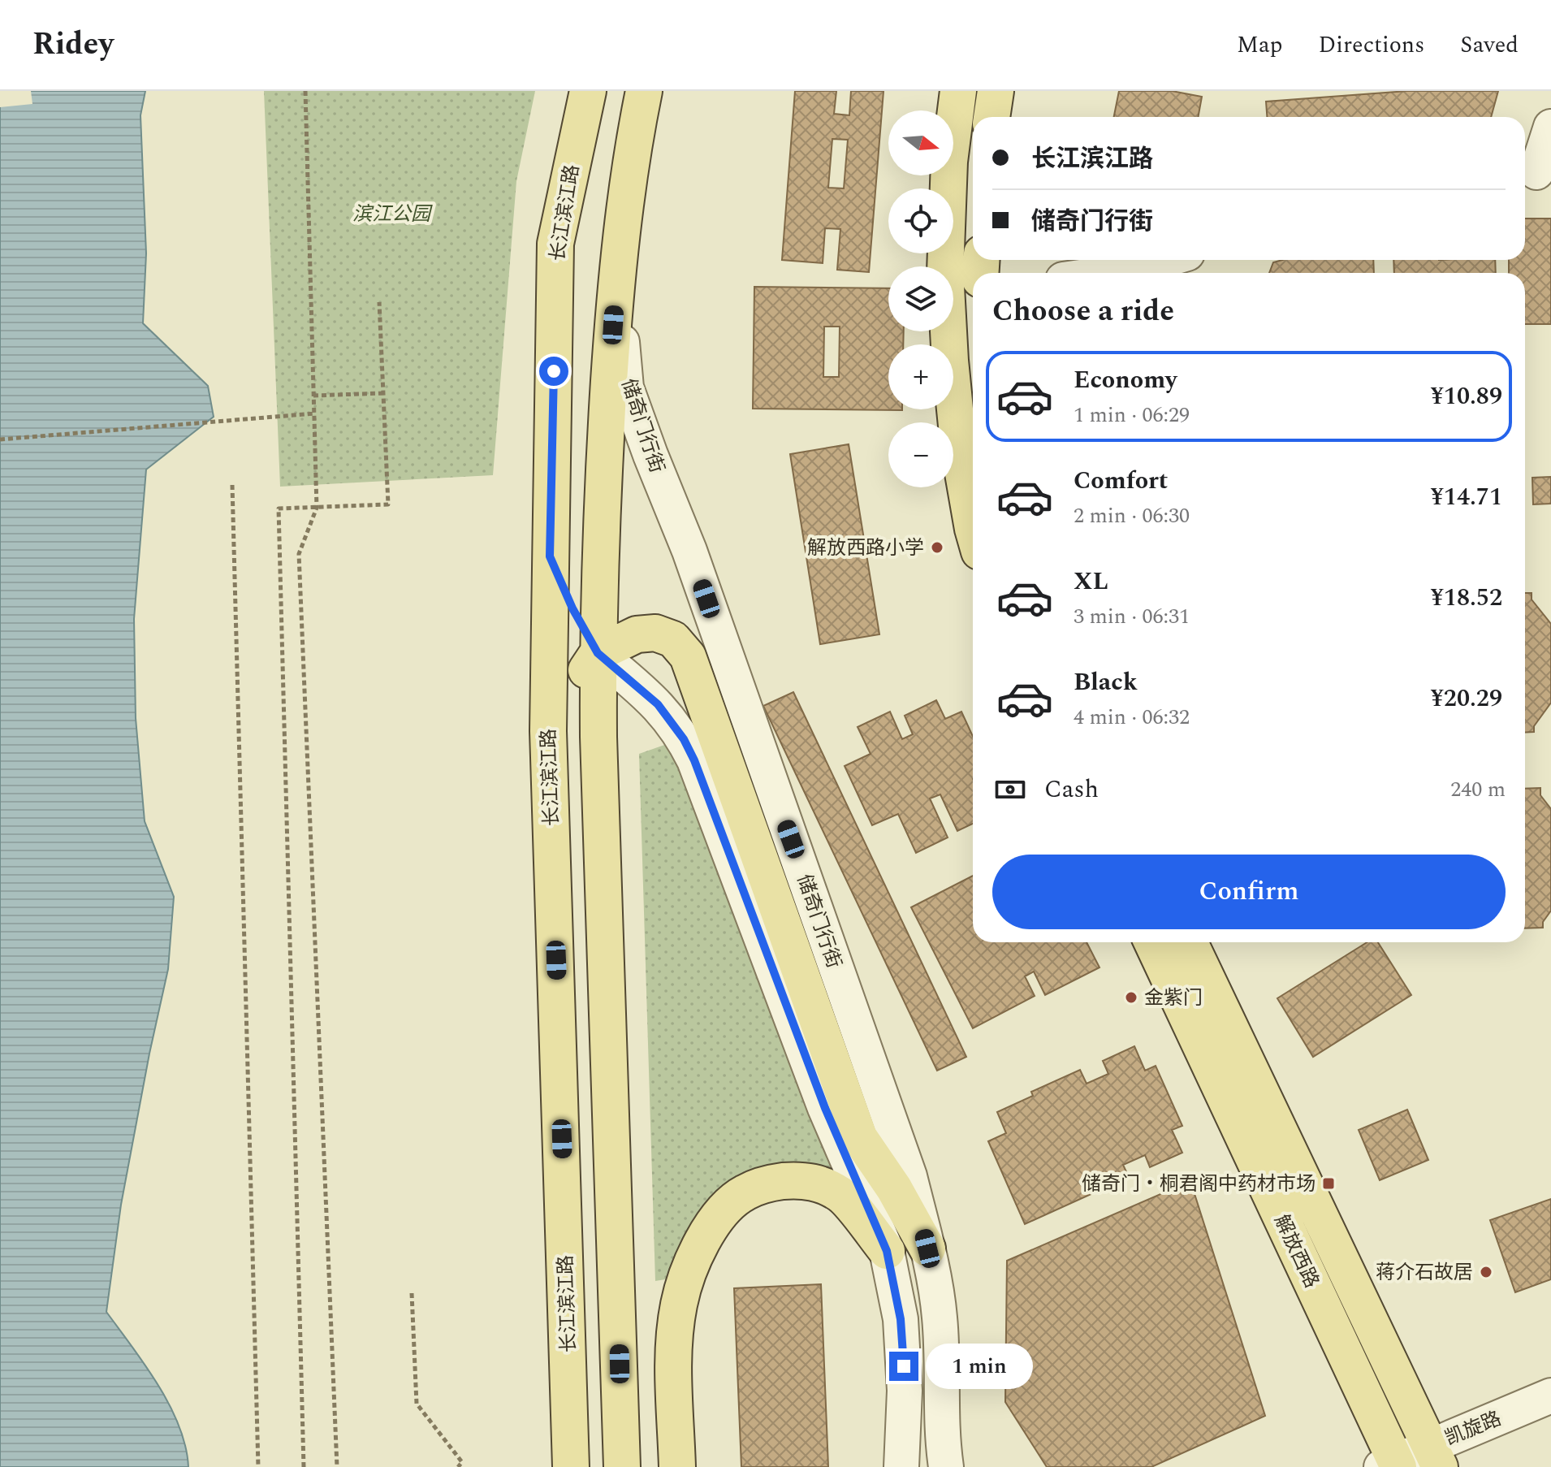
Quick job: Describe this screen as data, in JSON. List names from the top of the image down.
{
  "streets": {
    "main road": ["长江滨江路", "解放西路"],
    "street": ["储奇门行街", "凯旋路"]
  },
  "crossings": [
    ["解放西路", "凯旋路"]
  ],
  "parks": ["滨江公园"],
  "places": {
    "other": ["解放西路小学", "金紫门", "蒋介石故居"],
    "transit": ["储奇门‧桐君阁中药材市场"]
  },
  "north": "right",
  "page": {
    "header": "Ridey",
    "nav": ["Map", "Directions", "Saved"],
    "map_buttons": ["+", "−"],
    "banner": ["长江滨江路", "储奇门行街"],
    "heading": "Choose a ride",
    "list": [
      {
        "name": "Economy",
        "note": "1 min · 06:29",
        "value": "¥10.89"
      },
      {
        "name": "Comfort",
        "note": "2 min · 06:30",
        "value": "¥14.71"
      },
      {
        "name": "XL",
        "note": "3 min · 06:31",
        "value": "¥18.52"
      },
      {
        "name": "Black",
        "note": "4 min · 06:32",
        "value": "¥20.29"
      }
    ],
    "pay": ["Cash", "240 m"],
    "buttons": "Confirm",
    "bubble": "1 min"
  }
}
